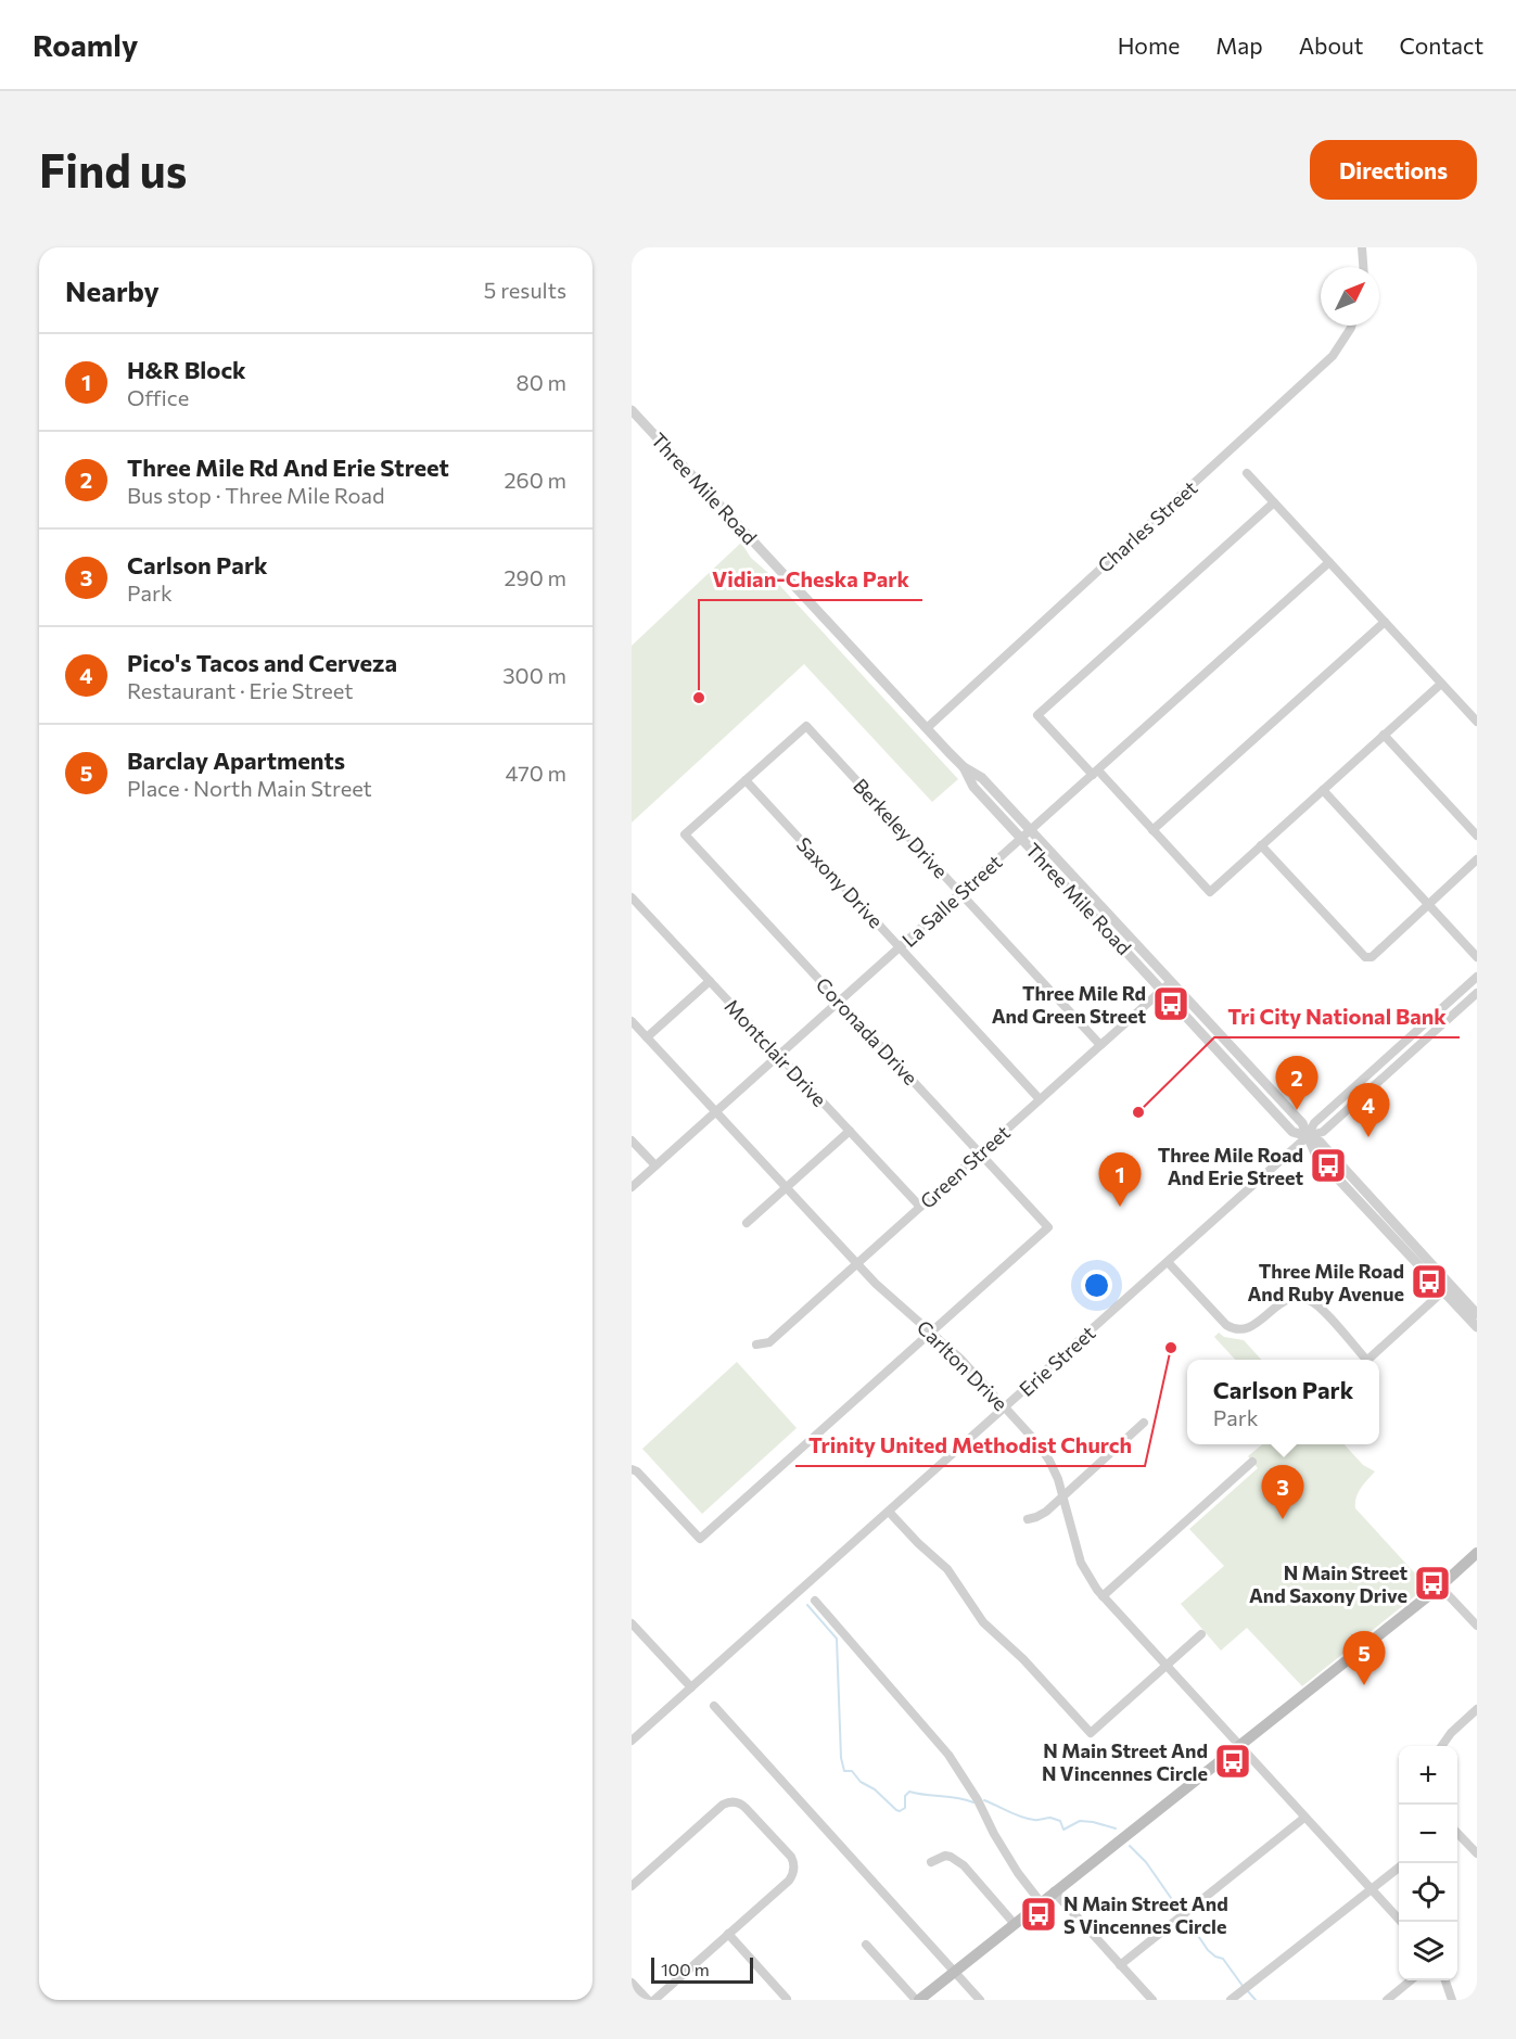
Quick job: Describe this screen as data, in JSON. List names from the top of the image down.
{
  "streets": {
    "street": [
      "Three Mile Road",
      "Charles Street",
      "Berkeley Drive",
      "Saxony Drive",
      "La Salle Street",
      "Coronada Drive",
      "Montclair Drive",
      "Green Street",
      "Erie Street",
      "Carlton Drive"
    ]
  },
  "crossings": [
    ["Three Mile Road", "Charles Street"],
    ["Three Mile Road", "La Salle Street"],
    ["Three Mile Road", "Green Street"],
    ["Three Mile Road", "Erie Street"],
    ["Berkeley Drive", "Saxony Drive"],
    ["Berkeley Drive", "La Salle Street"],
    ["Berkeley Drive", "Coronada Drive"],
    ["Berkeley Drive", "Green Street"],
    ["Saxony Drive", "La Salle Street"],
    ["Saxony Drive", "Coronada Drive"],
    ["Saxony Drive", "Green Street"],
    ["La Salle Street", "Coronada Drive"],
    ["La Salle Street", "Montclair Drive"],
    ["La Salle Street", "Carlton Drive"],
    ["Coronada Drive", "Green Street"],
    ["Coronada Drive", "Carlton Drive"],
    ["Montclair Drive", "Green Street"],
    ["Green Street", "Carlton Drive"],
    ["Erie Street", "Carlton Drive"]
  ],
  "places": {
    "other": ["Vidian-Cheska Park", "Tri City National Bank", "Trinity United Methodist Church"],
    "bus stop": [
      "Three Mile Rd And Green Street",
      "Three Mile Road And Erie Street",
      "Three Mile Road And Ruby Avenue",
      "N Main Street And Saxony Drive",
      "N Main Street And N Vincennes Circle",
      "N Main Street And S Vincennes Circle"
    ]
  },
  "scale_bar": "100 m",
  "north": "top right",
  "page": {
    "header": "Roamly",
    "nav": [
      "Home",
      "Map",
      "About",
      "Contact"
    ],
    "buttons": "Directions",
    "title": "Find us",
    "heading": ["Nearby", "5 results"],
    "list": [
      {
        "mark": "1",
        "name": "H&R Block",
        "note": "Office",
        "value": "80 m"
      },
      {
        "mark": "2",
        "name": "Three Mile Rd And Erie Street",
        "note": "Bus stop · Three Mile Road",
        "value": "260 m"
      },
      {
        "mark": "3",
        "name": "Carlson Park",
        "note": "Park",
        "value": "290 m"
      },
      {
        "mark": "4",
        "name": "Pico's Tacos and Cerveza",
        "note": "Restaurant · Erie Street",
        "value": "300 m"
      },
      {
        "mark": "5",
        "name": "Barclay Apartments",
        "note": "Place · North Main Street",
        "value": "470 m"
      }
    ],
    "pins": [
      "2",
      "4",
      "1",
      "3",
      "5"
    ],
    "popup": ["Carlson Park", "Park"],
    "map_buttons": ["+", "−"],
    "scale": "100 m"
  }
}
